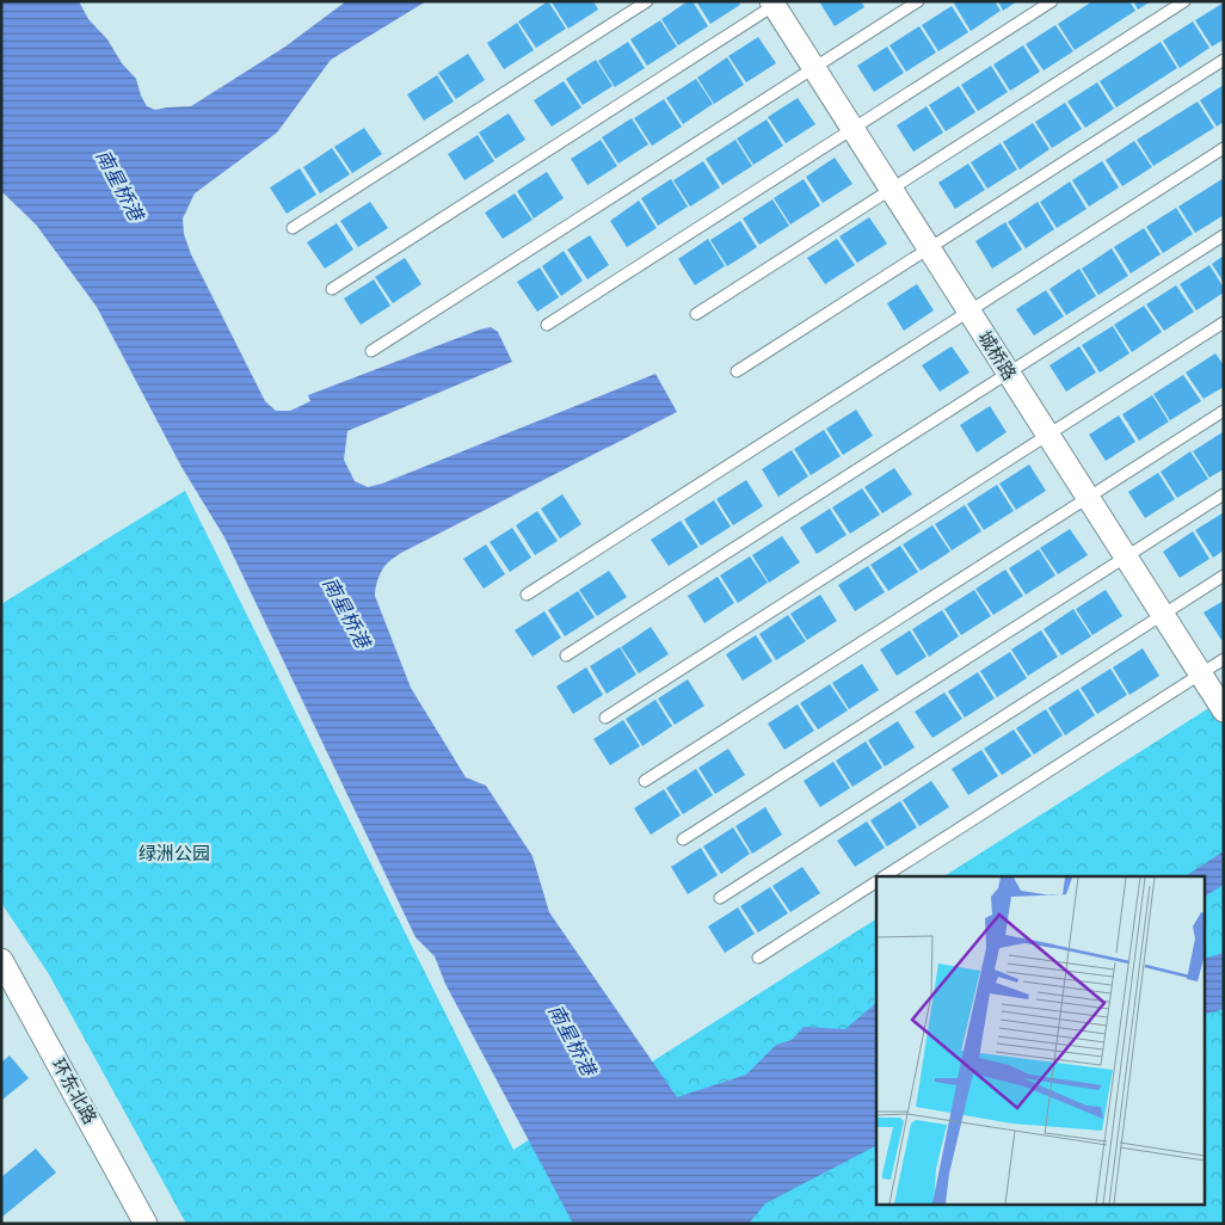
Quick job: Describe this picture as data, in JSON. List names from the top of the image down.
{
  "streets": {
    "street": ["城桥路", "环东北路"]
  },
  "water": ["南星桥港"],
  "parks": ["绿洲公园"]
}
